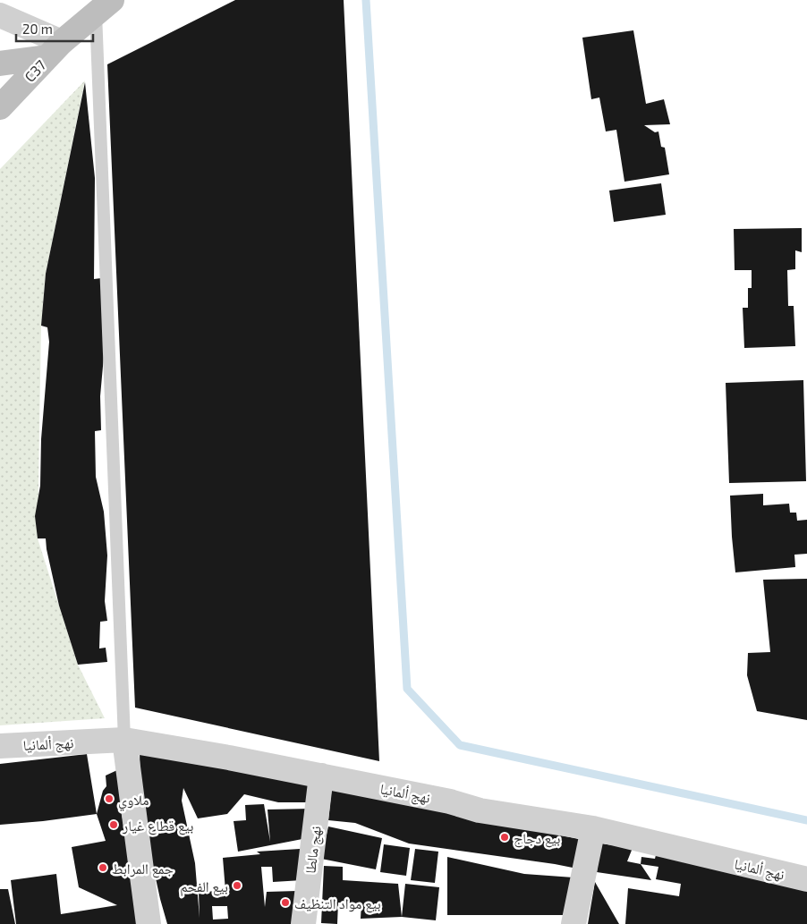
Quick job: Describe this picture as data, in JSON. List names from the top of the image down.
{
  "streets": {
    "main road": ["C37"],
    "street": ["نهج ألمانيا", "نهج مالطا"]
  },
  "crossings": [
    ["نهج ألمانيا", "نهج مالطا"]
  ],
  "places": [
    "ملاوي",
    "بيع قطاع غيار",
    "بيع دجاج",
    "جمع المرابط",
    "بيع الفحم",
    "بيع مواد التنظيف"
  ],
  "scale_bar": "20 m"
}
